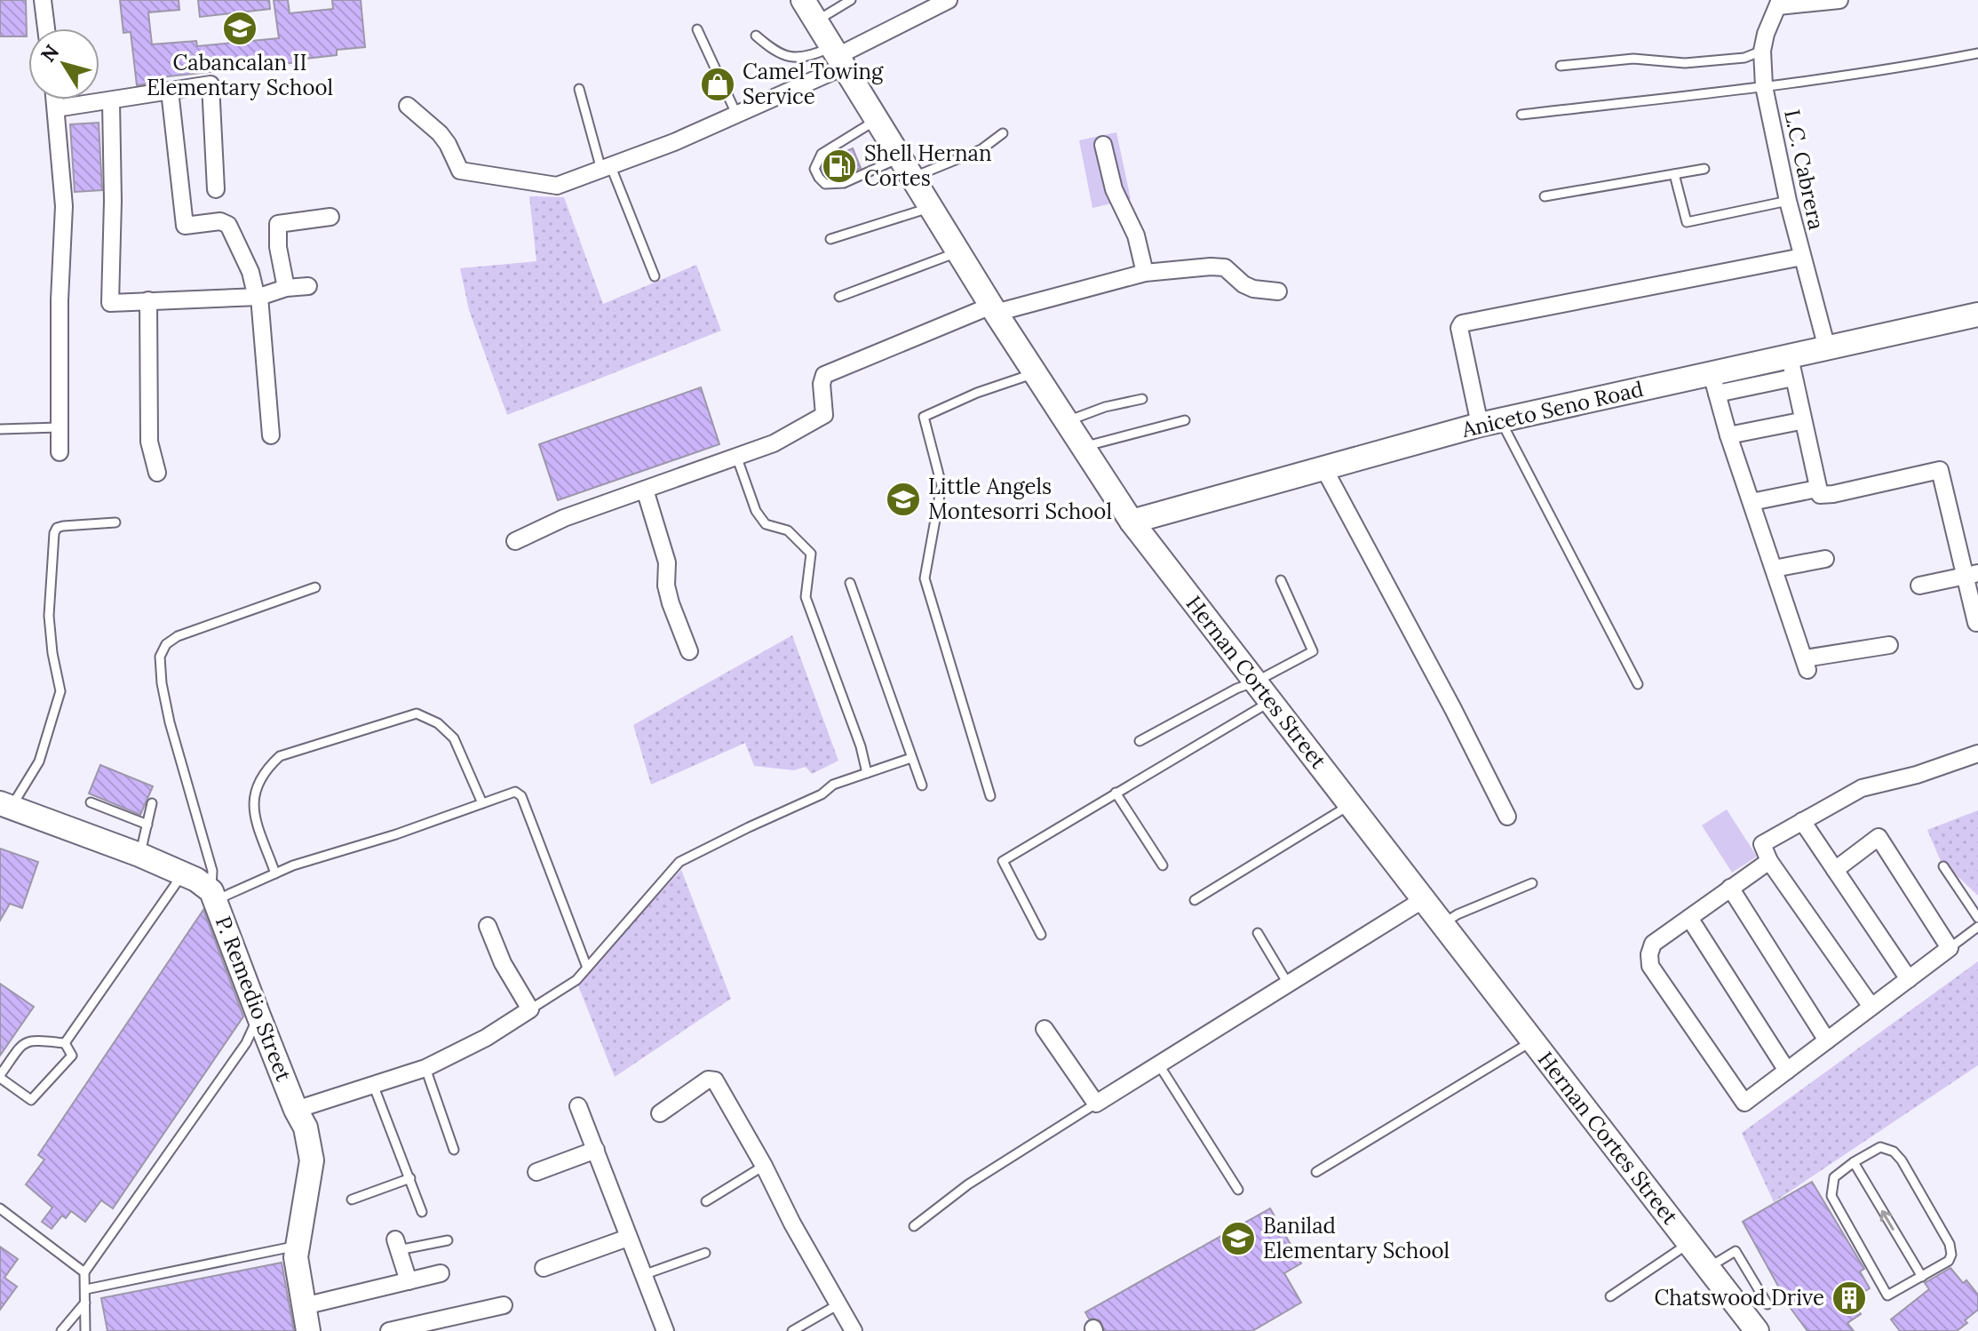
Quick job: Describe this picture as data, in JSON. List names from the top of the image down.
{
  "streets": {
    "main road": ["Aniceto Seno Road", "Hernan Cortes Street", "P. Remedio Street"],
    "street": ["L.C. Cabrera"]
  },
  "crossings": [
    ["L.C. Cabrera", "Aniceto Seno Road"],
    ["Aniceto Seno Road", "Hernan Cortes Street"]
  ],
  "places": {
    "school or university": ["Cabancalan II Elementary School", "Little Angels Montesorri School", "Banilad Elementary School"],
    "shop": ["Camel Towing Service"],
    "fuel station": ["Shell Hernan Cortes"],
    "building": ["Chatswood Drive"]
  },
  "north": "top left"
}
